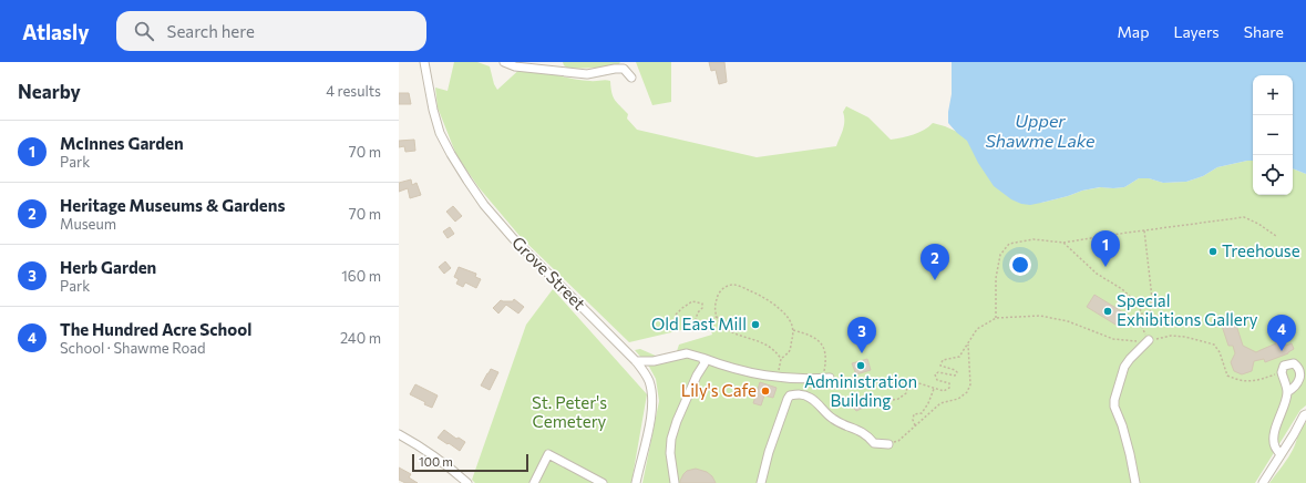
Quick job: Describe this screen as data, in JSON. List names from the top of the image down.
{
  "streets": {
    "street": ["Grove Street"]
  },
  "water": ["Upper Shawme Lake"],
  "parks": ["St. Peter's Cemetery"],
  "places": [
    "Treehouse",
    "Special Exhibitions Gallery",
    "Old East Mill",
    "Administration Building",
    "Lily's Cafe"
  ],
  "scale_bar": "100 m",
  "page": {
    "header": "Atlasly",
    "search": "Search here",
    "nav": ["Map", "Layers", "Share"],
    "heading": ["Nearby", "4 results"],
    "map_buttons": ["+", "−"],
    "list": [
      {
        "mark": "1",
        "name": "McInnes Garden",
        "note": "Park",
        "value": "70 m"
      },
      {
        "mark": "2",
        "name": "Heritage Museums & Gardens",
        "note": "Museum",
        "value": "70 m"
      },
      {
        "mark": "3",
        "name": "Herb Garden",
        "note": "Park",
        "value": "160 m"
      },
      {
        "mark": "4",
        "name": "The Hundred Acre School",
        "note": "School · Shawme Road",
        "value": "240 m"
      }
    ],
    "pins": [
      "1",
      "2",
      "4",
      "3"
    ],
    "scale": "100 m"
  }
}
